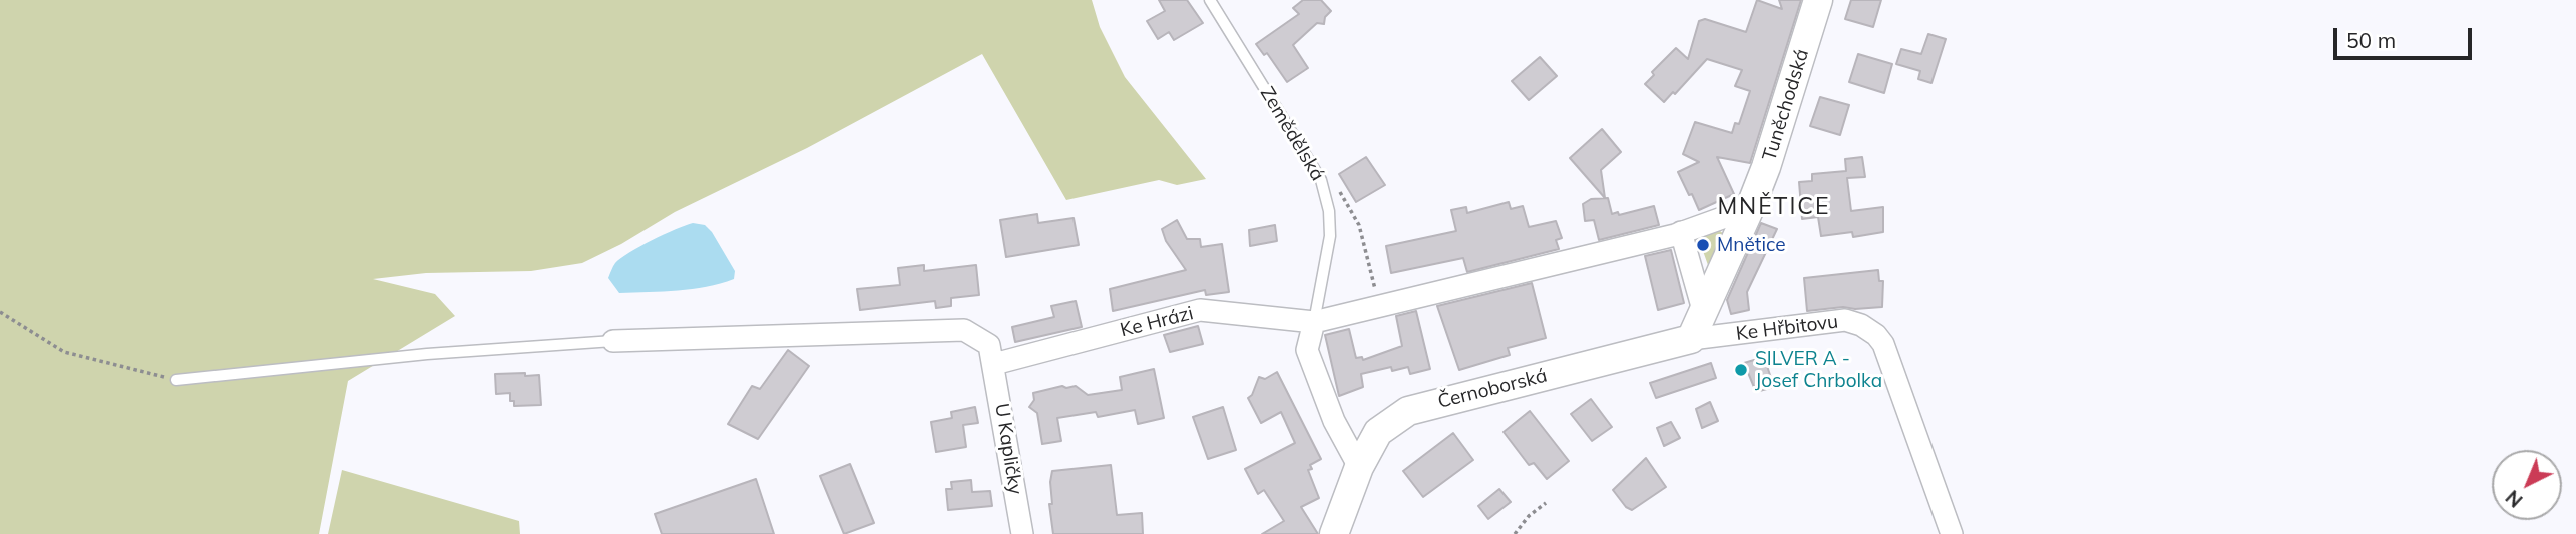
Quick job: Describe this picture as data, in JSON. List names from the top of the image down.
{
  "streets": {
    "street": [
      "Tuněchodská",
      "Ke Hrázi",
      "Ke Hřbitovu",
      "Černoborská",
      "U Kapličky"
    ],
    "lane": ["Zemědělská"]
  },
  "crossings": [
    ["Tuněchodská", "Ke Hrázi"],
    ["Zemědělská", "Ke Hrázi"],
    ["Ke Hrázi", "U Kapličky"],
    ["Ke Hřbitovu", "Černoborská"]
  ],
  "districts": ["MNĚTICE"],
  "places": ["Mnětice", "SILVER A - Josef Chrbolka"],
  "scale_bar": "50 m",
  "north": "bottom left"
}
